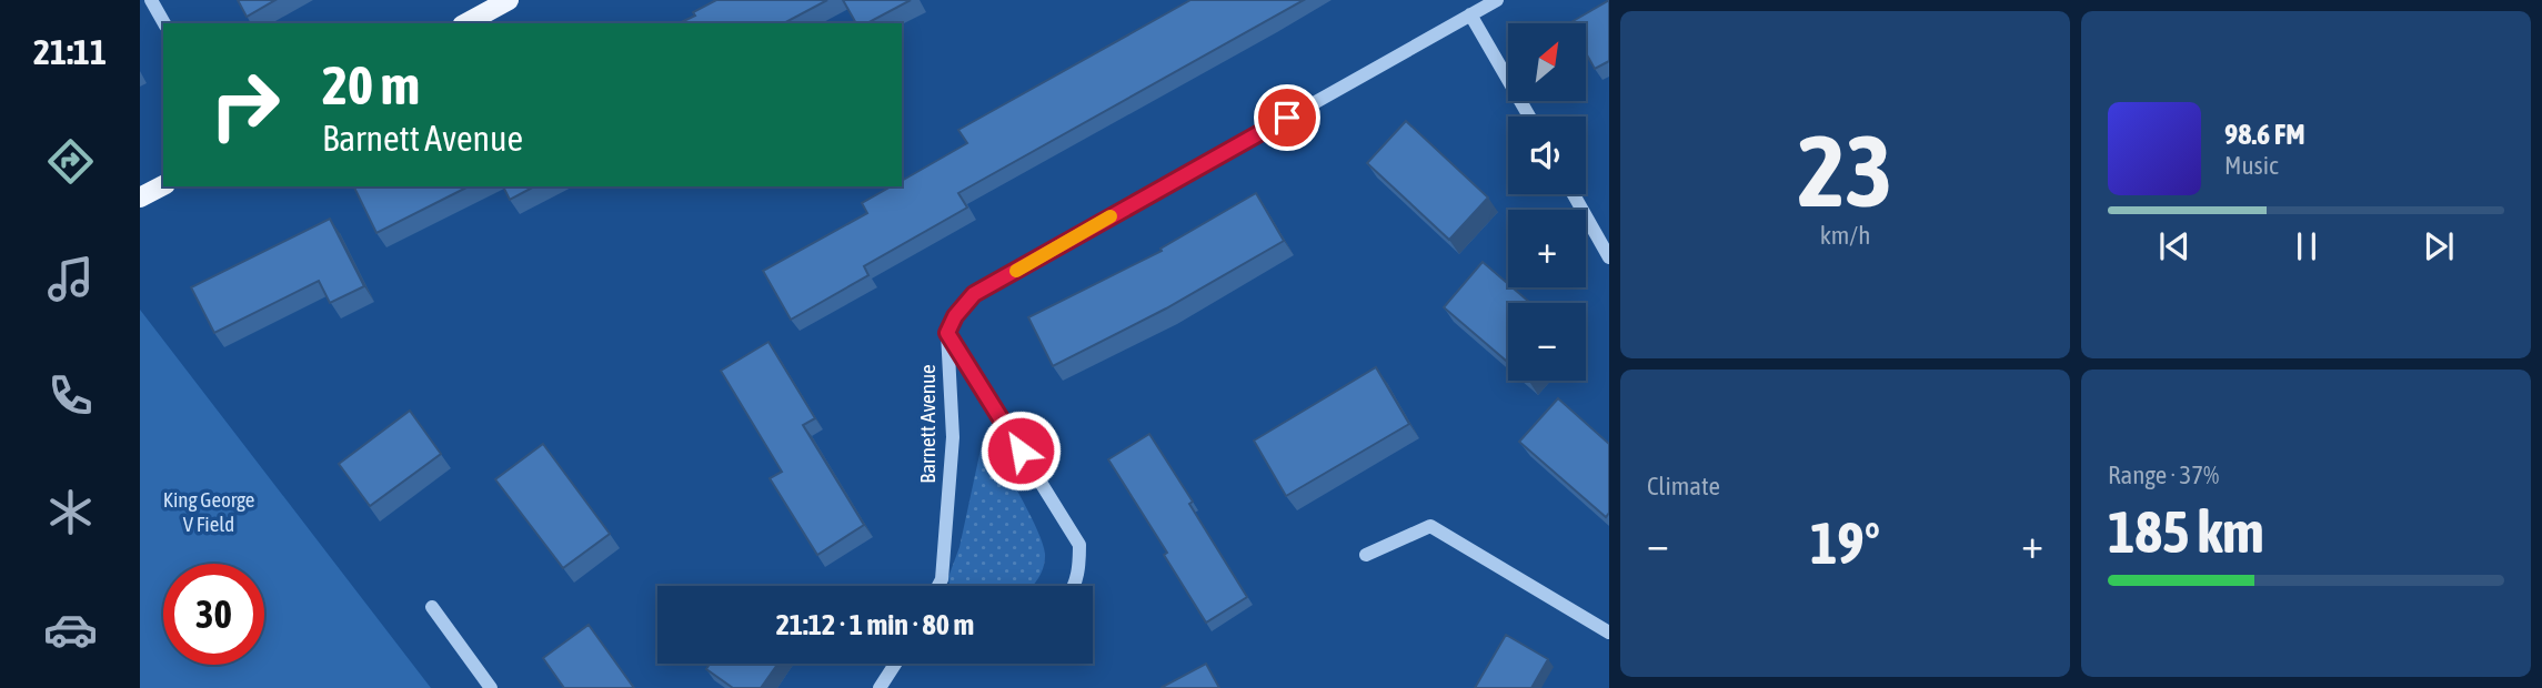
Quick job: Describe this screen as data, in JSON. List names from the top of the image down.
{
  "streets": {
    "street": ["Barnett Avenue"]
  },
  "parks": ["King George V Field"],
  "north": "top right",
  "page": {
    "tabs": "21:11",
    "tile": [
      ["23", "km/h"],
      "Climate",
      ["Range · 37%", "185 km"]
    ],
    "map_buttons": ["+", "−"],
    "turn": ["20 m", "Barnett Avenue"],
    "song": ["98.6 FM", "Music"],
    "heat": ["−", "19°", "+"],
    "limit": "30",
    "trip": "21:12 · 1 min · 80 m"
  }
}
